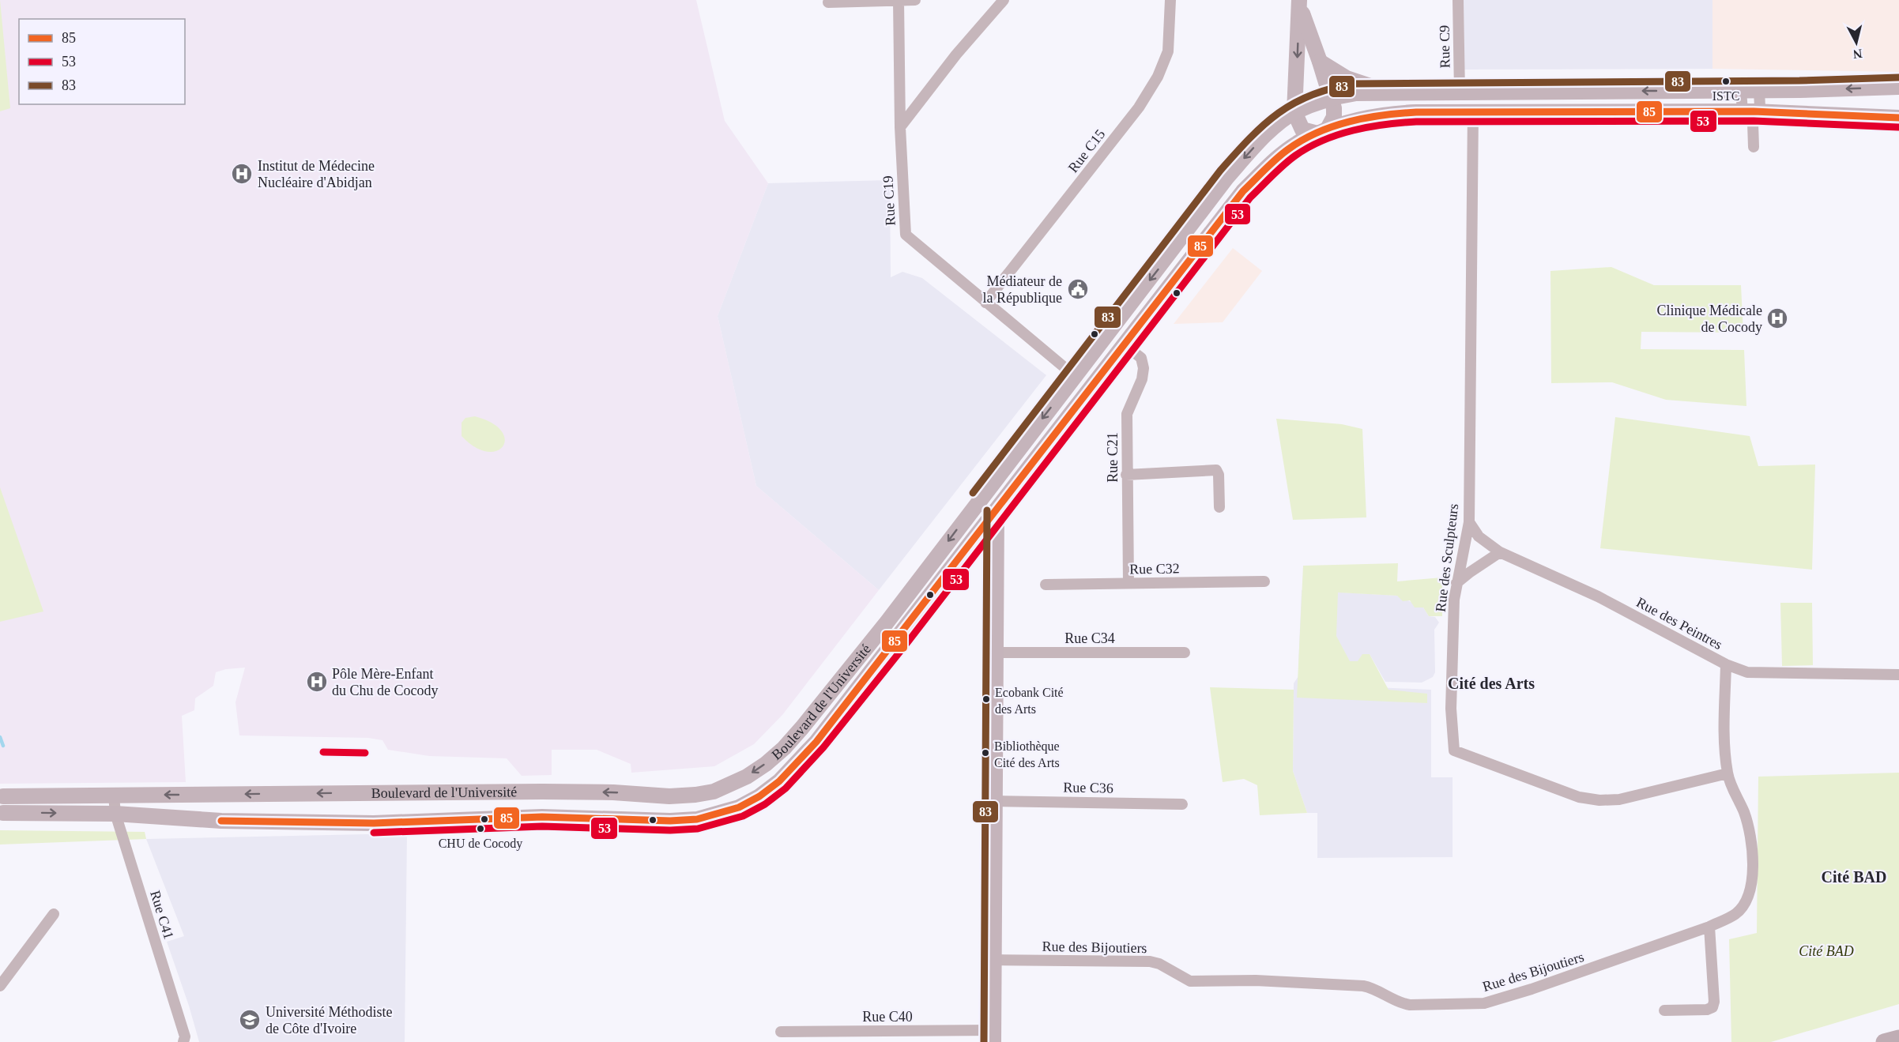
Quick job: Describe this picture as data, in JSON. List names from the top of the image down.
{
  "streets": {
    "street": [
      "Rue C9",
      "Rue C15",
      "Rue C19",
      "Rue C21",
      "Rue des Sculpteurs",
      "Rue C32",
      "Rue des Peintres",
      "Rue C34",
      "Boulevard de l'Université",
      "Rue C36",
      "Rue C41",
      "Rue des Bijoutiers",
      "Rue C40"
    ]
  },
  "crossings": [
    ["Rue C9", "Boulevard de l'Université"],
    ["Rue C15", "Rue C19"],
    ["Rue C19", "Boulevard de l'Université"],
    ["Rue C21", "Rue C32"],
    ["Rue C21", "Boulevard de l'Université"],
    ["Rue des Sculpteurs", "Rue des Peintres"],
    ["Rue des Sculpteurs", "Boulevard de l'Université"],
    ["Rue des Sculpteurs", "Rue des Bijoutiers"],
    ["Rue des Peintres", "Rue des Bijoutiers"],
    ["Boulevard de l'Université", "Rue C41"]
  ],
  "districts": ["Cité des Arts", "Cité BAD"],
  "parks": ["Cité BAD"],
  "places": {
    "other": [
      "ISTC",
      "Ecobank Cité des Arts",
      "Bibliothèque Cité des Arts",
      "CHU de Cocody"
    ],
    "hospital": ["Institut de Médecine Nucléaire d'Abidjan", "Clinique Médicale de Cocody", "Pôle Mère-Enfant du Chu de Cocody"],
    "public building": ["Médiateur de la République"],
    "school or university": ["Université Méthodiste de Côte d'Ivoire"]
  },
  "lines": ["transit line 83", "transit line 85", "transit line 53"],
  "legend": ["85", "53", "83"],
  "north": "bottom"
}
